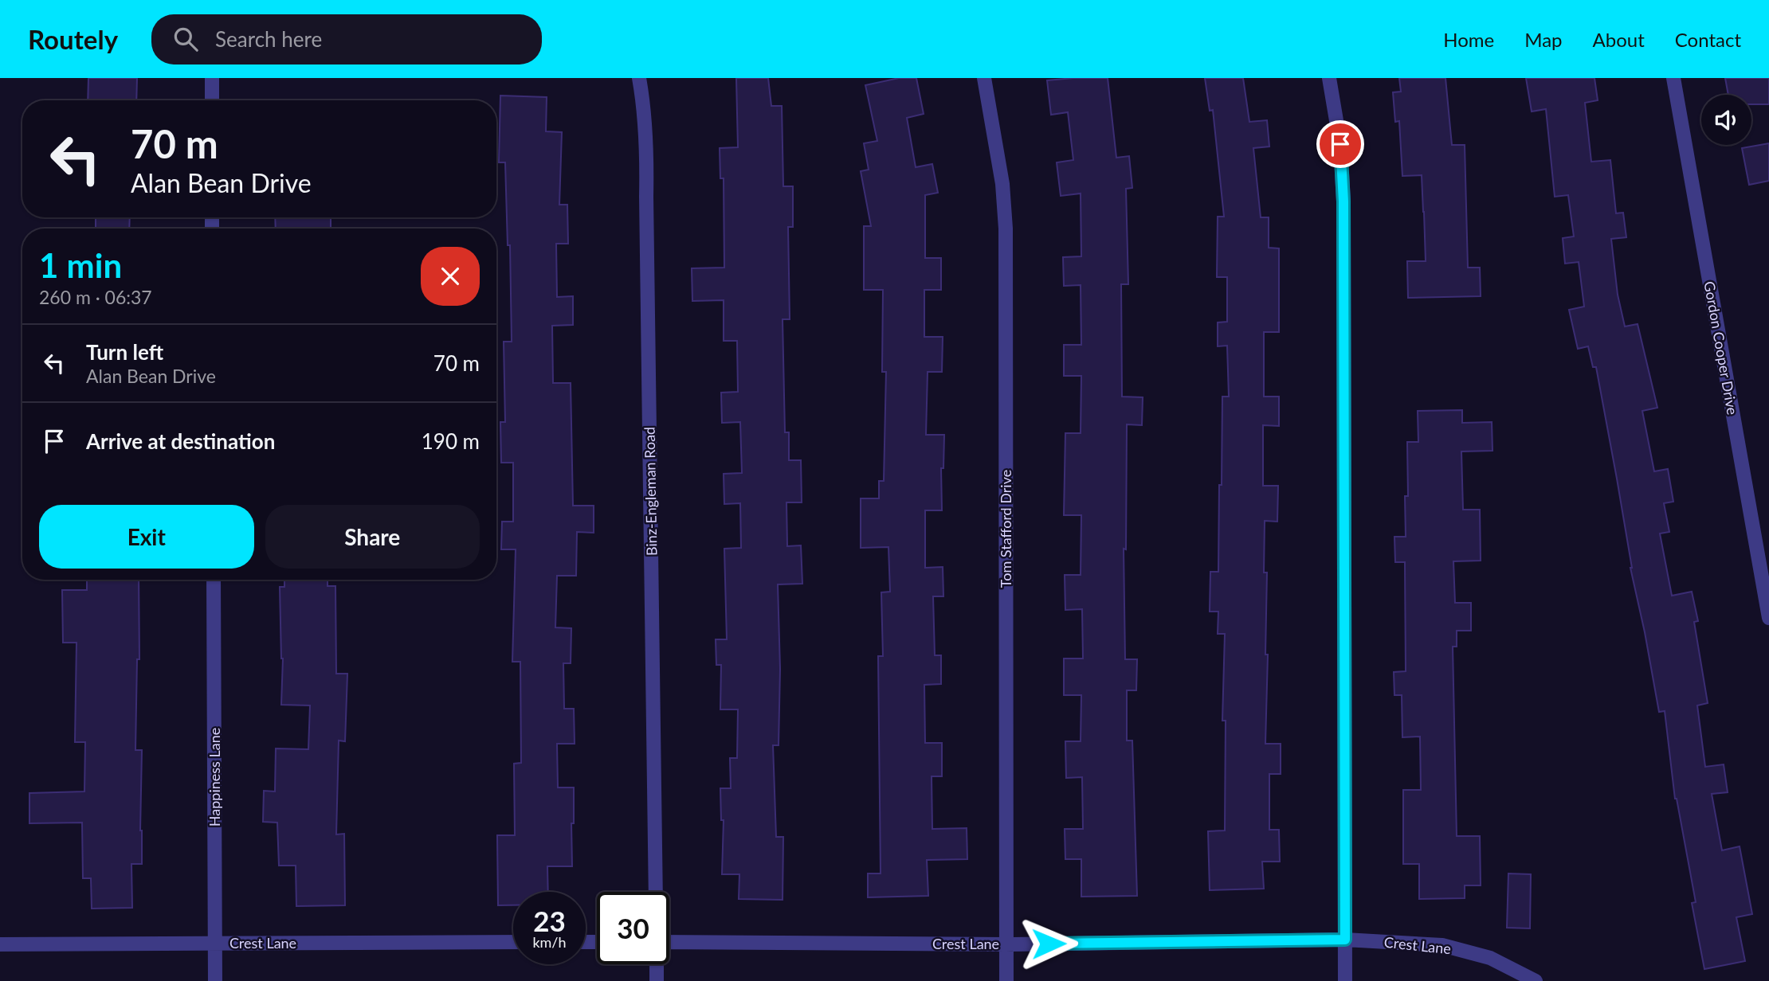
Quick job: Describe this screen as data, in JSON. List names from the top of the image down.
{
  "streets": {
    "street": [
      "Gordon Cooper Drive",
      "Binz-Engleman Road",
      "Tom Stafford Drive",
      "Happiness Lane",
      "Crest Lane"
    ]
  },
  "crossings": [
    ["Tom Stafford Drive", "Crest Lane"],
    ["Happiness Lane", "Crest Lane"]
  ],
  "page": {
    "header": "Routely",
    "search": "Search here",
    "nav": [
      "Home",
      "Map",
      "About",
      "Contact"
    ],
    "turn": ["70 m", "Alan Bean Drive"],
    "heading": ["1 min", "260 m · 06:37"],
    "list": [
      {
        "name": "Turn left",
        "note": "Alan Bean Drive",
        "value": "70 m"
      },
      {
        "name": "Arrive at destination",
        "value": "190 m"
      }
    ],
    "buttons": ["Exit", "Share"],
    "speed": "23 km/h",
    "limit": "30"
  }
}
